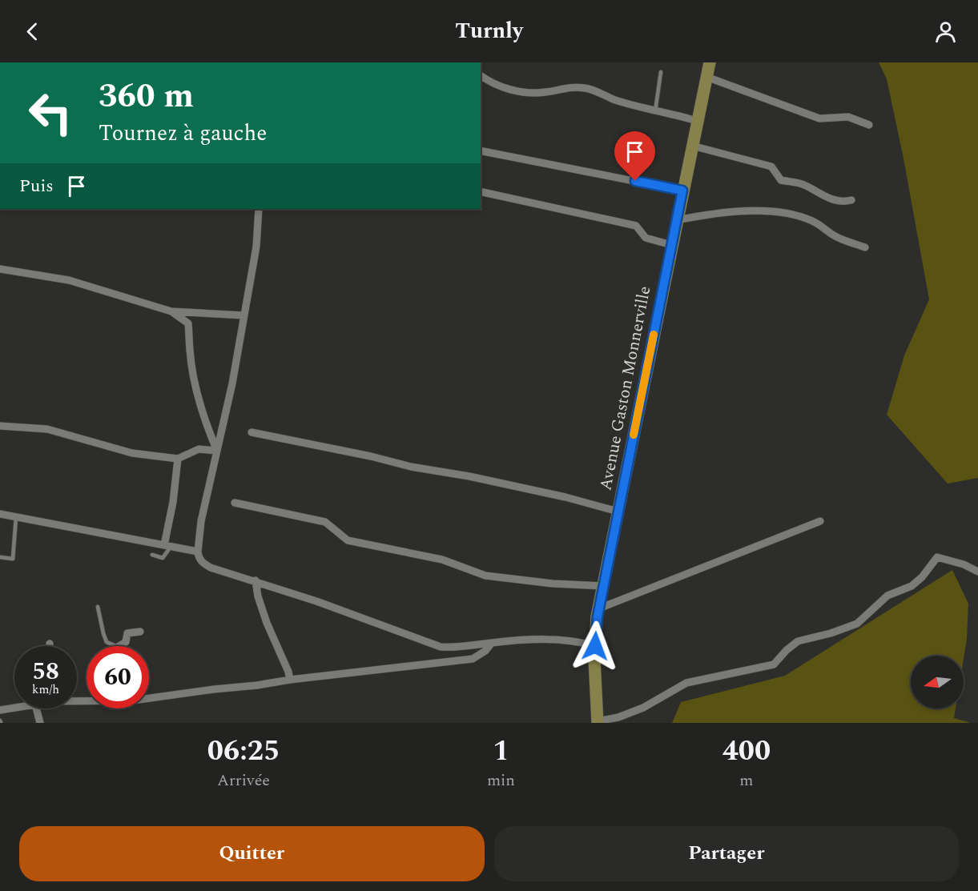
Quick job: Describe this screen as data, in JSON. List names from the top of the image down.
{
  "streets": {
    "main road": ["Avenue Gaston Monnerville"]
  },
  "north": "left",
  "page": {
    "header": "Turnly",
    "turn": ["360 m", "Tournez à gauche"],
    "then": "Puis",
    "speed": "58 km/h",
    "limit": "60",
    "eta": [
      "06:25",
      "Arrivée",
      "1",
      "min",
      "400",
      "m"
    ],
    "buttons": ["Quitter", "Partager"]
  }
}
